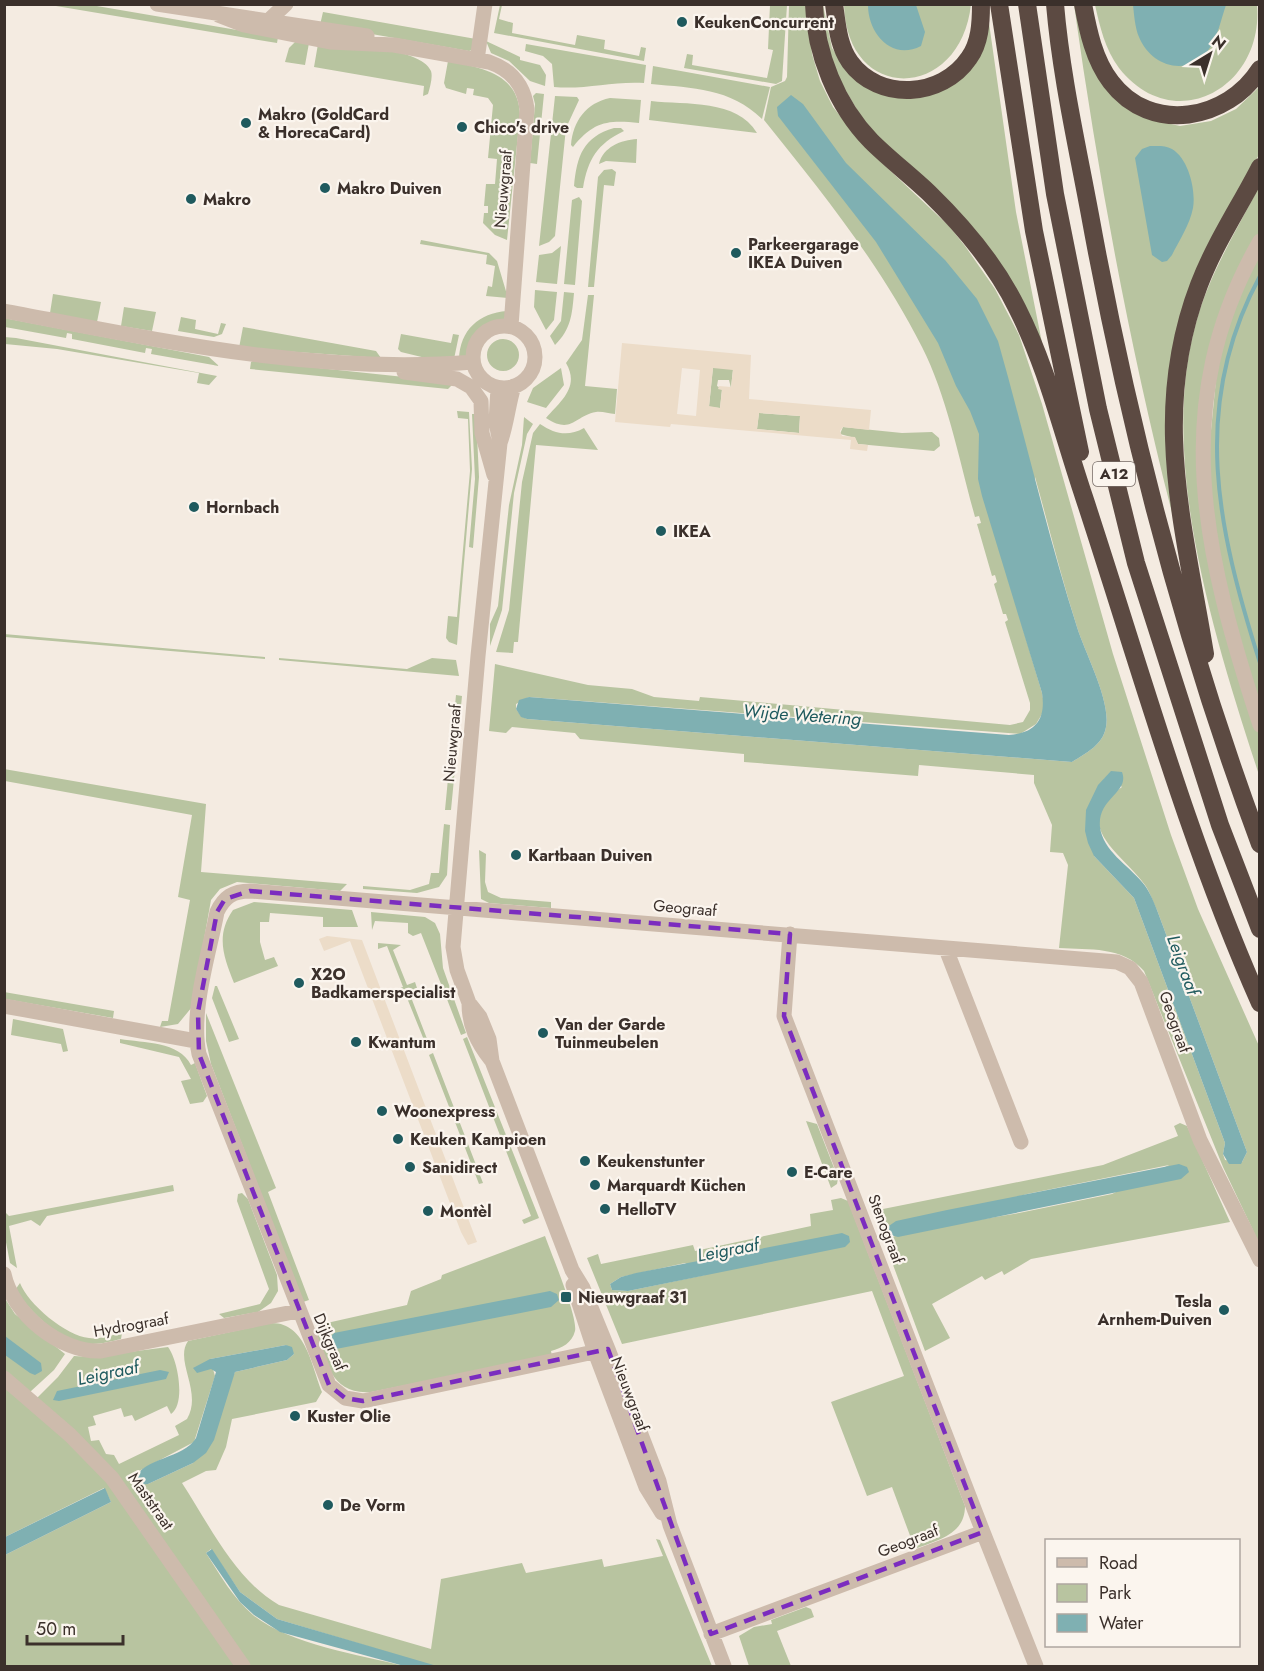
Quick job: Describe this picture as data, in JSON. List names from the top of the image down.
{
  "streets": {
    "highway": ["A12"],
    "street": [
      "Nieuwgraaf",
      "Geograaf",
      "Stenograaf",
      "Hydrograaf",
      "Dijkgraaf",
      "Maststraat"
    ]
  },
  "crossings": [
    ["Nieuwgraaf", "Geograaf"],
    ["Nieuwgraaf", "Dijkgraaf"],
    ["Geograaf", "Stenograaf"],
    ["Geograaf", "Dijkgraaf"],
    ["Hydrograaf", "Dijkgraaf"]
  ],
  "water": ["Wijde Wetering", "Leigraaf"],
  "places": {
    "other": [
      "KeukenConcurrent",
      "Makro (GoldCard & HorecaCard)",
      "Chico's drive",
      "Makro Duiven",
      "Makro",
      "Parkeergarage IKEA Duiven",
      "Hornbach",
      "IKEA",
      "Kartbaan Duiven",
      "X2O Badkamerspecialist",
      "Van der Garde Tuinmeubelen",
      "Kwantum",
      "Woonexpress",
      "Keuken Kampioen",
      "Keukenstunter",
      "Sanidirect",
      "E-Care",
      "Marquardt Küchen",
      "HelloTV",
      "Montèl",
      "Tesla Arnhem-Duiven",
      "Kuster Olie",
      "De Vorm"
    ],
    "transit": ["Nieuwgraaf 31"]
  },
  "legend": ["Road", "Park", "Water"],
  "scale_bar": "50 m",
  "north": "top right"
}
